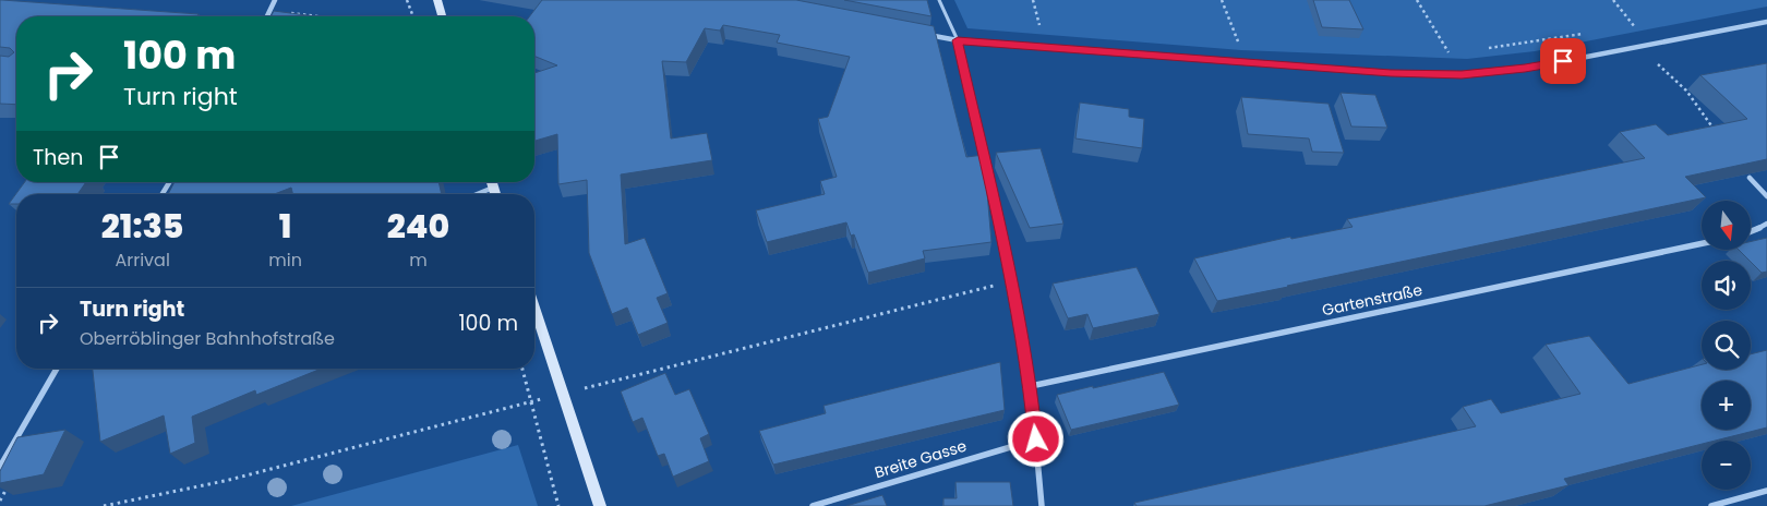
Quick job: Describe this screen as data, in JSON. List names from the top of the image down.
{
  "streets": {
    "street": ["Gartenstraße", "Breite Gasse"]
  },
  "north": "bottom",
  "page": {
    "turn": ["100 m", "Turn right"],
    "then": "Then",
    "eta": [
      "21:35",
      "Arrival",
      "1",
      "min",
      "240",
      "m"
    ],
    "map_buttons": ["+", "−"],
    "list": [
      {
        "name": "Turn right",
        "note": "Oberröblinger Bahnhofstraße",
        "value": "100 m"
      }
    ]
  }
}
